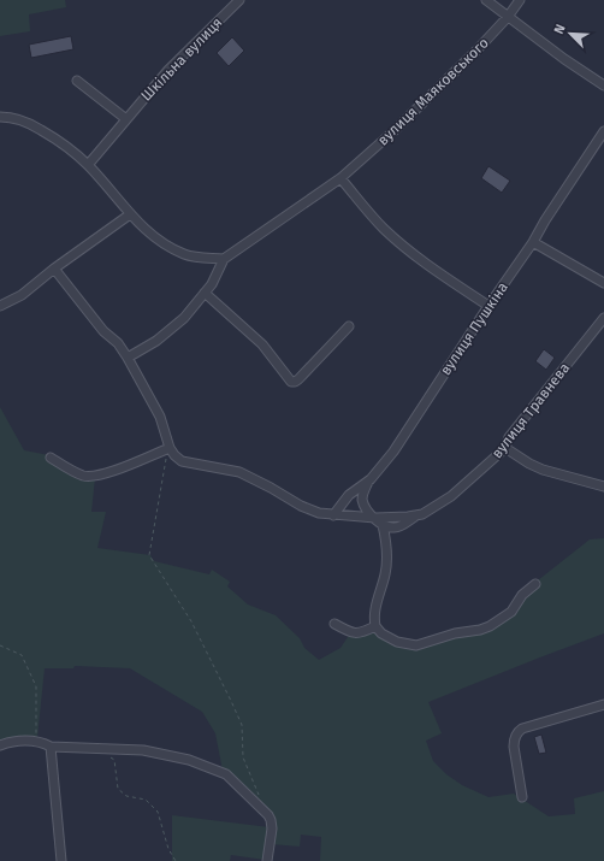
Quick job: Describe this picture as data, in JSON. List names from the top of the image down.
{
  "streets": {
    "street": [
      "Шкільна вулиця",
      "вулиця Маяковського",
      "вулиця Пушкіна",
      "вулиця Травнева"
    ]
  },
  "crossings": [
    ["вулиця Пушкіна", "вулиця Травнева"]
  ],
  "north": "top left"
}
